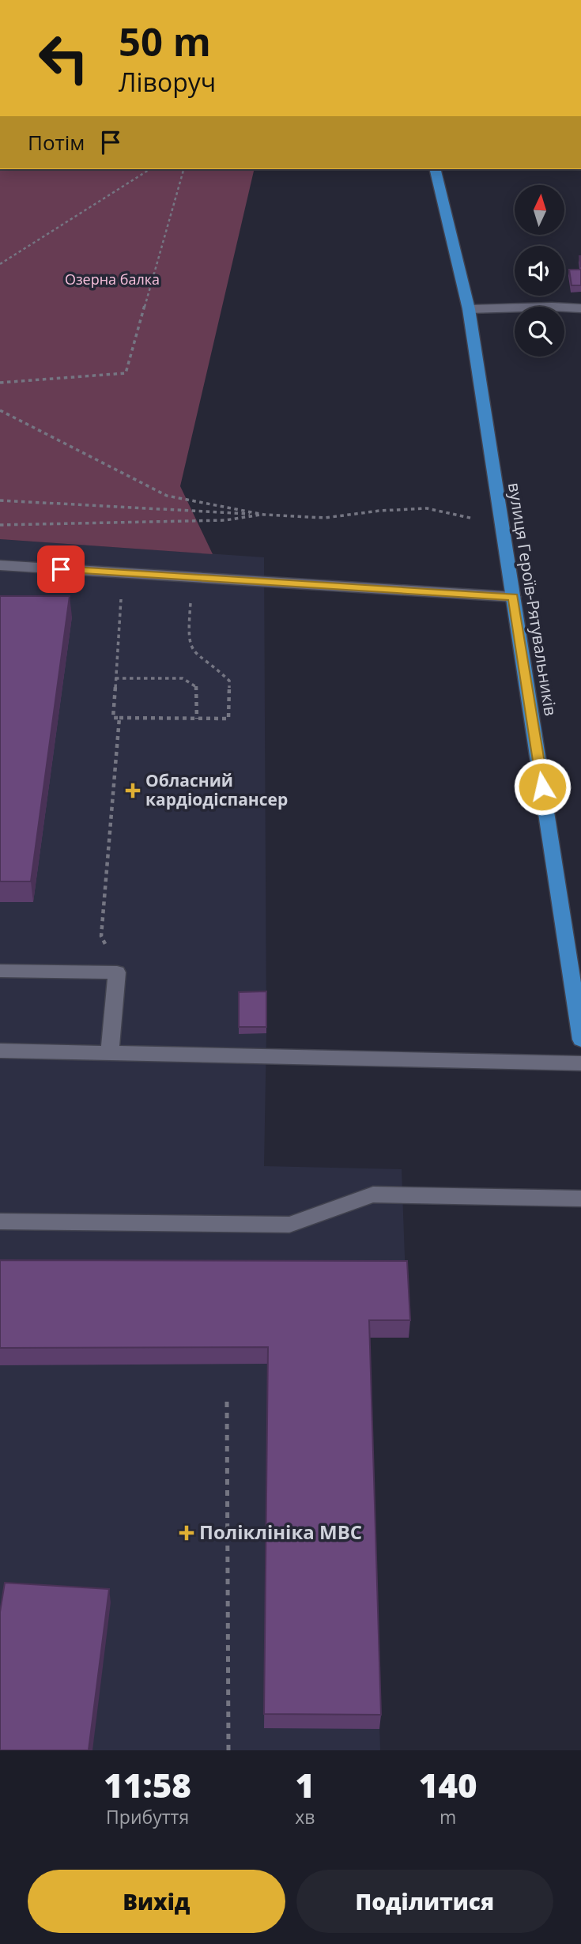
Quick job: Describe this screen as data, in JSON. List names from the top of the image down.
{
  "streets": {
    "main road": ["вулиця Героїв-Рятувальників"]
  },
  "parks": ["Озерна балка"],
  "places": {
    "health": ["Обласний кардіодіспансер", "Поліклініка МВС"]
  },
  "north": "top",
  "page": {
    "turn": ["50 m", "Ліворуч"],
    "then": "Потім",
    "eta": [
      "11:58",
      "Прибуття",
      "1",
      "хв",
      "140",
      "m"
    ],
    "buttons": ["Вихід", "Поділитися"]
  }
}
